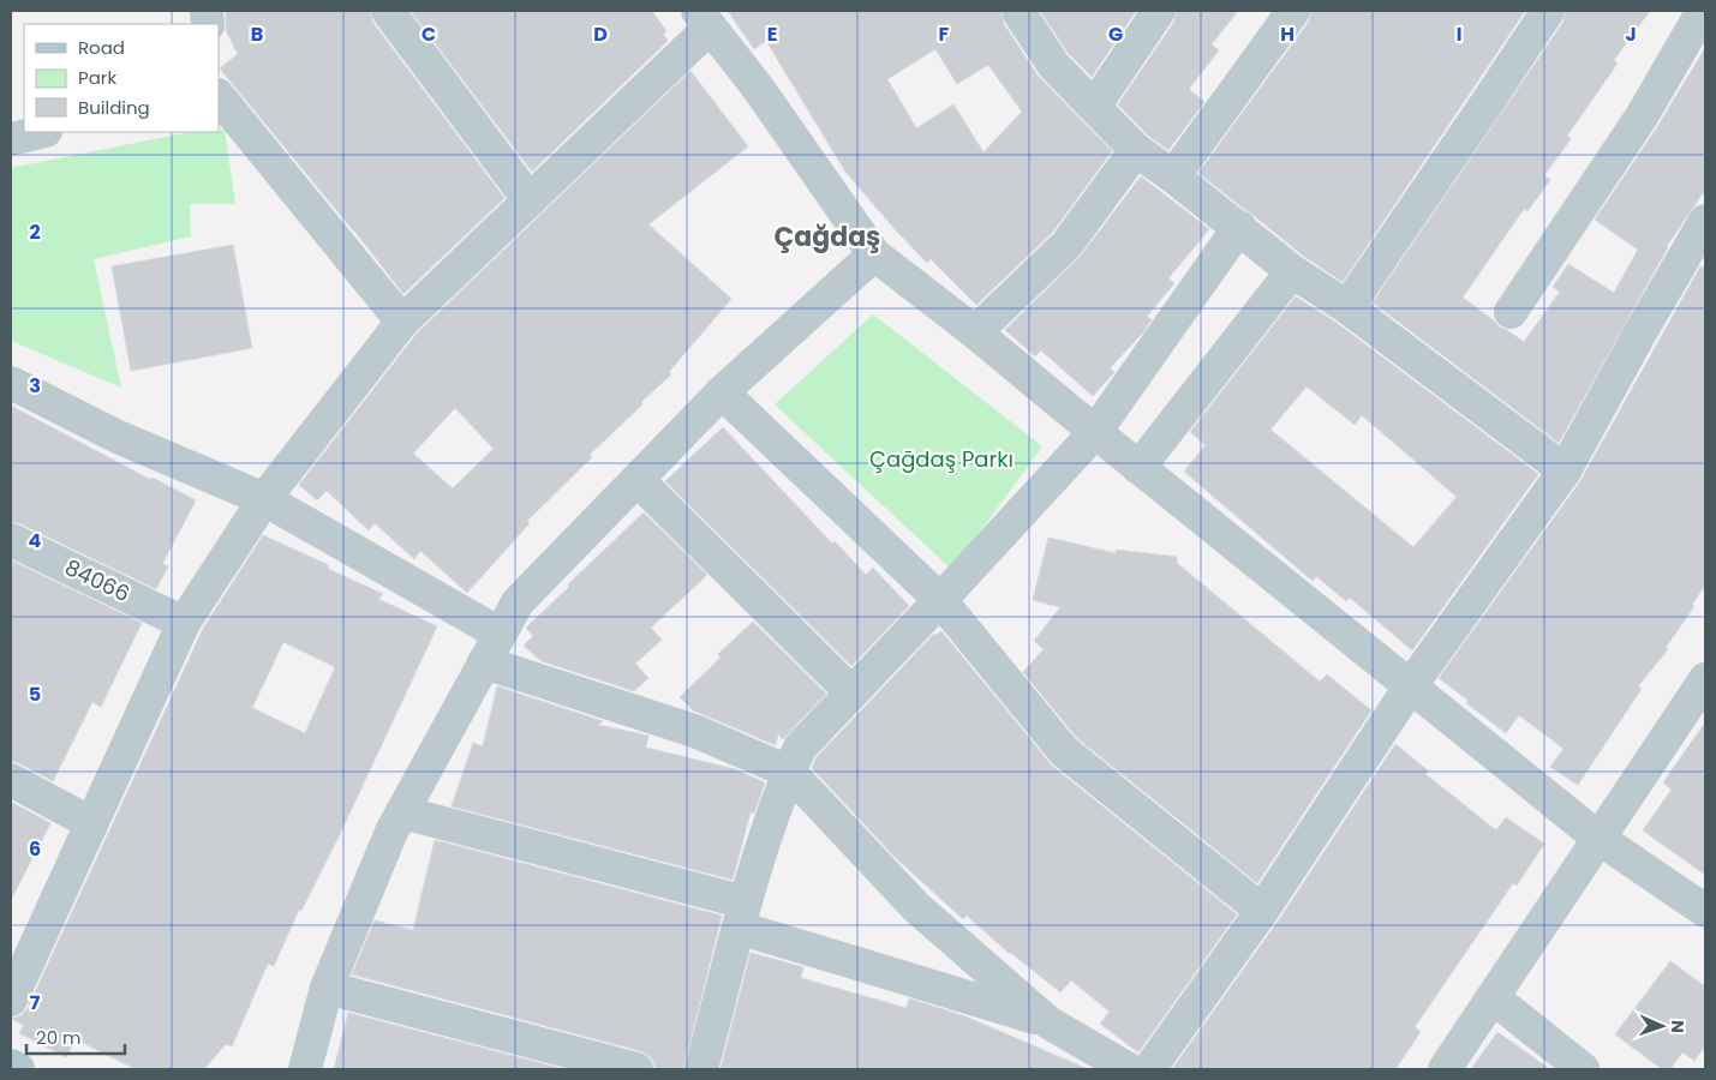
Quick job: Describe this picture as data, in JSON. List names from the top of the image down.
{
  "streets": {
    "street": ["84066"]
  },
  "districts": ["Çağdaş"],
  "parks": ["Çağdaş Parkı"],
  "legend": ["Road", "Park", "Building"],
  "scale_bar": "20 m",
  "north": "right",
  "grid": {
    "columns": [
      "B",
      "C",
      "D",
      "E",
      "F",
      "G",
      "H",
      "I",
      "J"
    ],
    "rows": [
      "2",
      "3",
      "4",
      "5",
      "6",
      "7"
    ]
  }
}
